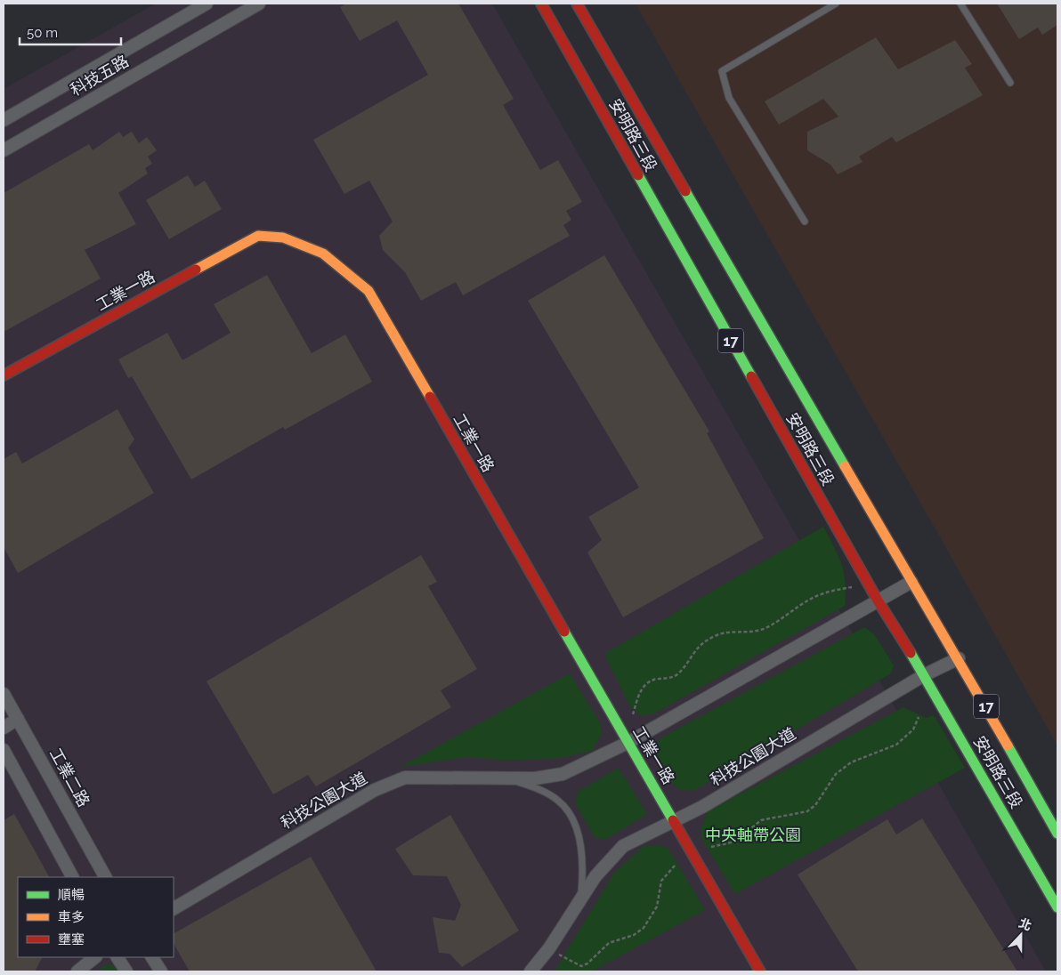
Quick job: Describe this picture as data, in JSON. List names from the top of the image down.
{
  "streets": {
    "main road": ["安明路三段", "工業一路", "17"],
    "street": ["科技五路", "科技公園大道", "工業二路"]
  },
  "crossings": [
    ["安明路三段", "科技公園大道"],
    ["工業一路", "科技公園大道"]
  ],
  "parks": ["中央軸帶公園"],
  "legend": ["順暢", "車多", "壅塞"],
  "scale_bar": "50 m",
  "north": "top"
}
